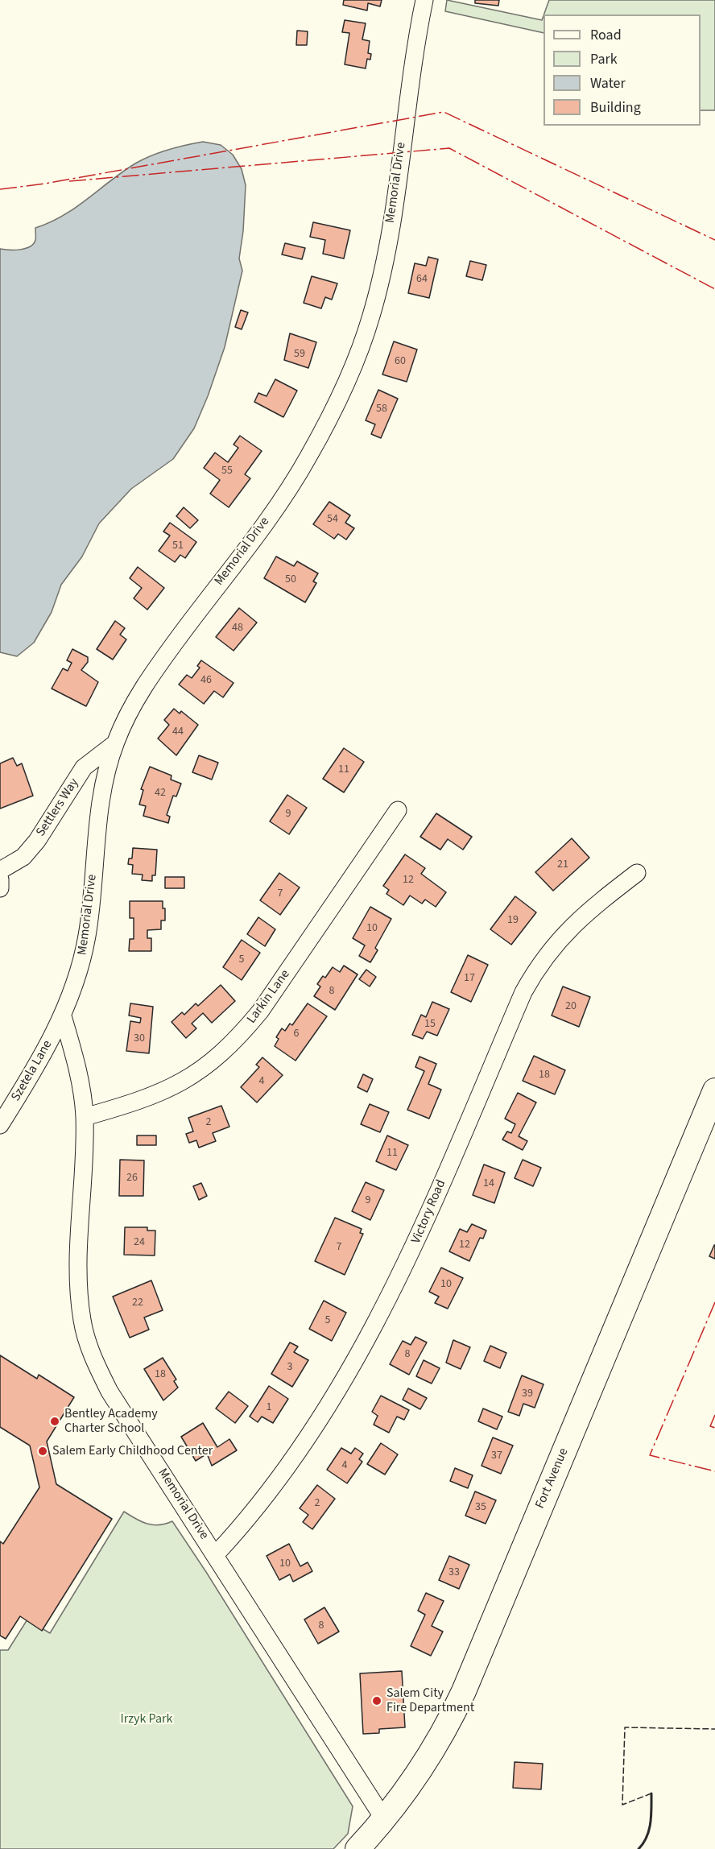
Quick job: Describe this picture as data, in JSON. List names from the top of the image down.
{
  "streets": {
    "street": [
      "Memorial Drive",
      "Settlers Way",
      "Larkin Lane",
      "Szetela Lane",
      "Victory Road",
      "Fort Avenue"
    ]
  },
  "crossings": [
    ["Memorial Drive", "Settlers Way"],
    ["Memorial Drive", "Larkin Lane"],
    ["Memorial Drive", "Szetela Lane"],
    ["Memorial Drive", "Victory Road"],
    ["Memorial Drive", "Fort Avenue"]
  ],
  "parks": ["Irzyk Park"],
  "places": ["Bentley Academy Charter School", "Salem Early Childhood Center", "Salem City Fire Department"],
  "house_numbers": [
    "64",
    "59",
    "60",
    "58",
    "55",
    "54",
    "51",
    "50",
    "48",
    "46",
    "44",
    "11",
    "42",
    "9",
    "21",
    "12",
    "7",
    "19",
    "10",
    "5",
    "17",
    "8",
    "20",
    "15",
    "6",
    "30",
    "18",
    "4",
    "2",
    "11",
    "26",
    "14",
    "9",
    "24",
    "12",
    "7",
    "10",
    "22",
    "5",
    "8",
    "3",
    "18",
    "39",
    "1",
    "37",
    "4",
    "2",
    "35",
    "10",
    "33",
    "8"
  ],
  "legend": [
    "Road",
    "Park",
    "Water",
    "Building"
  ]
}
